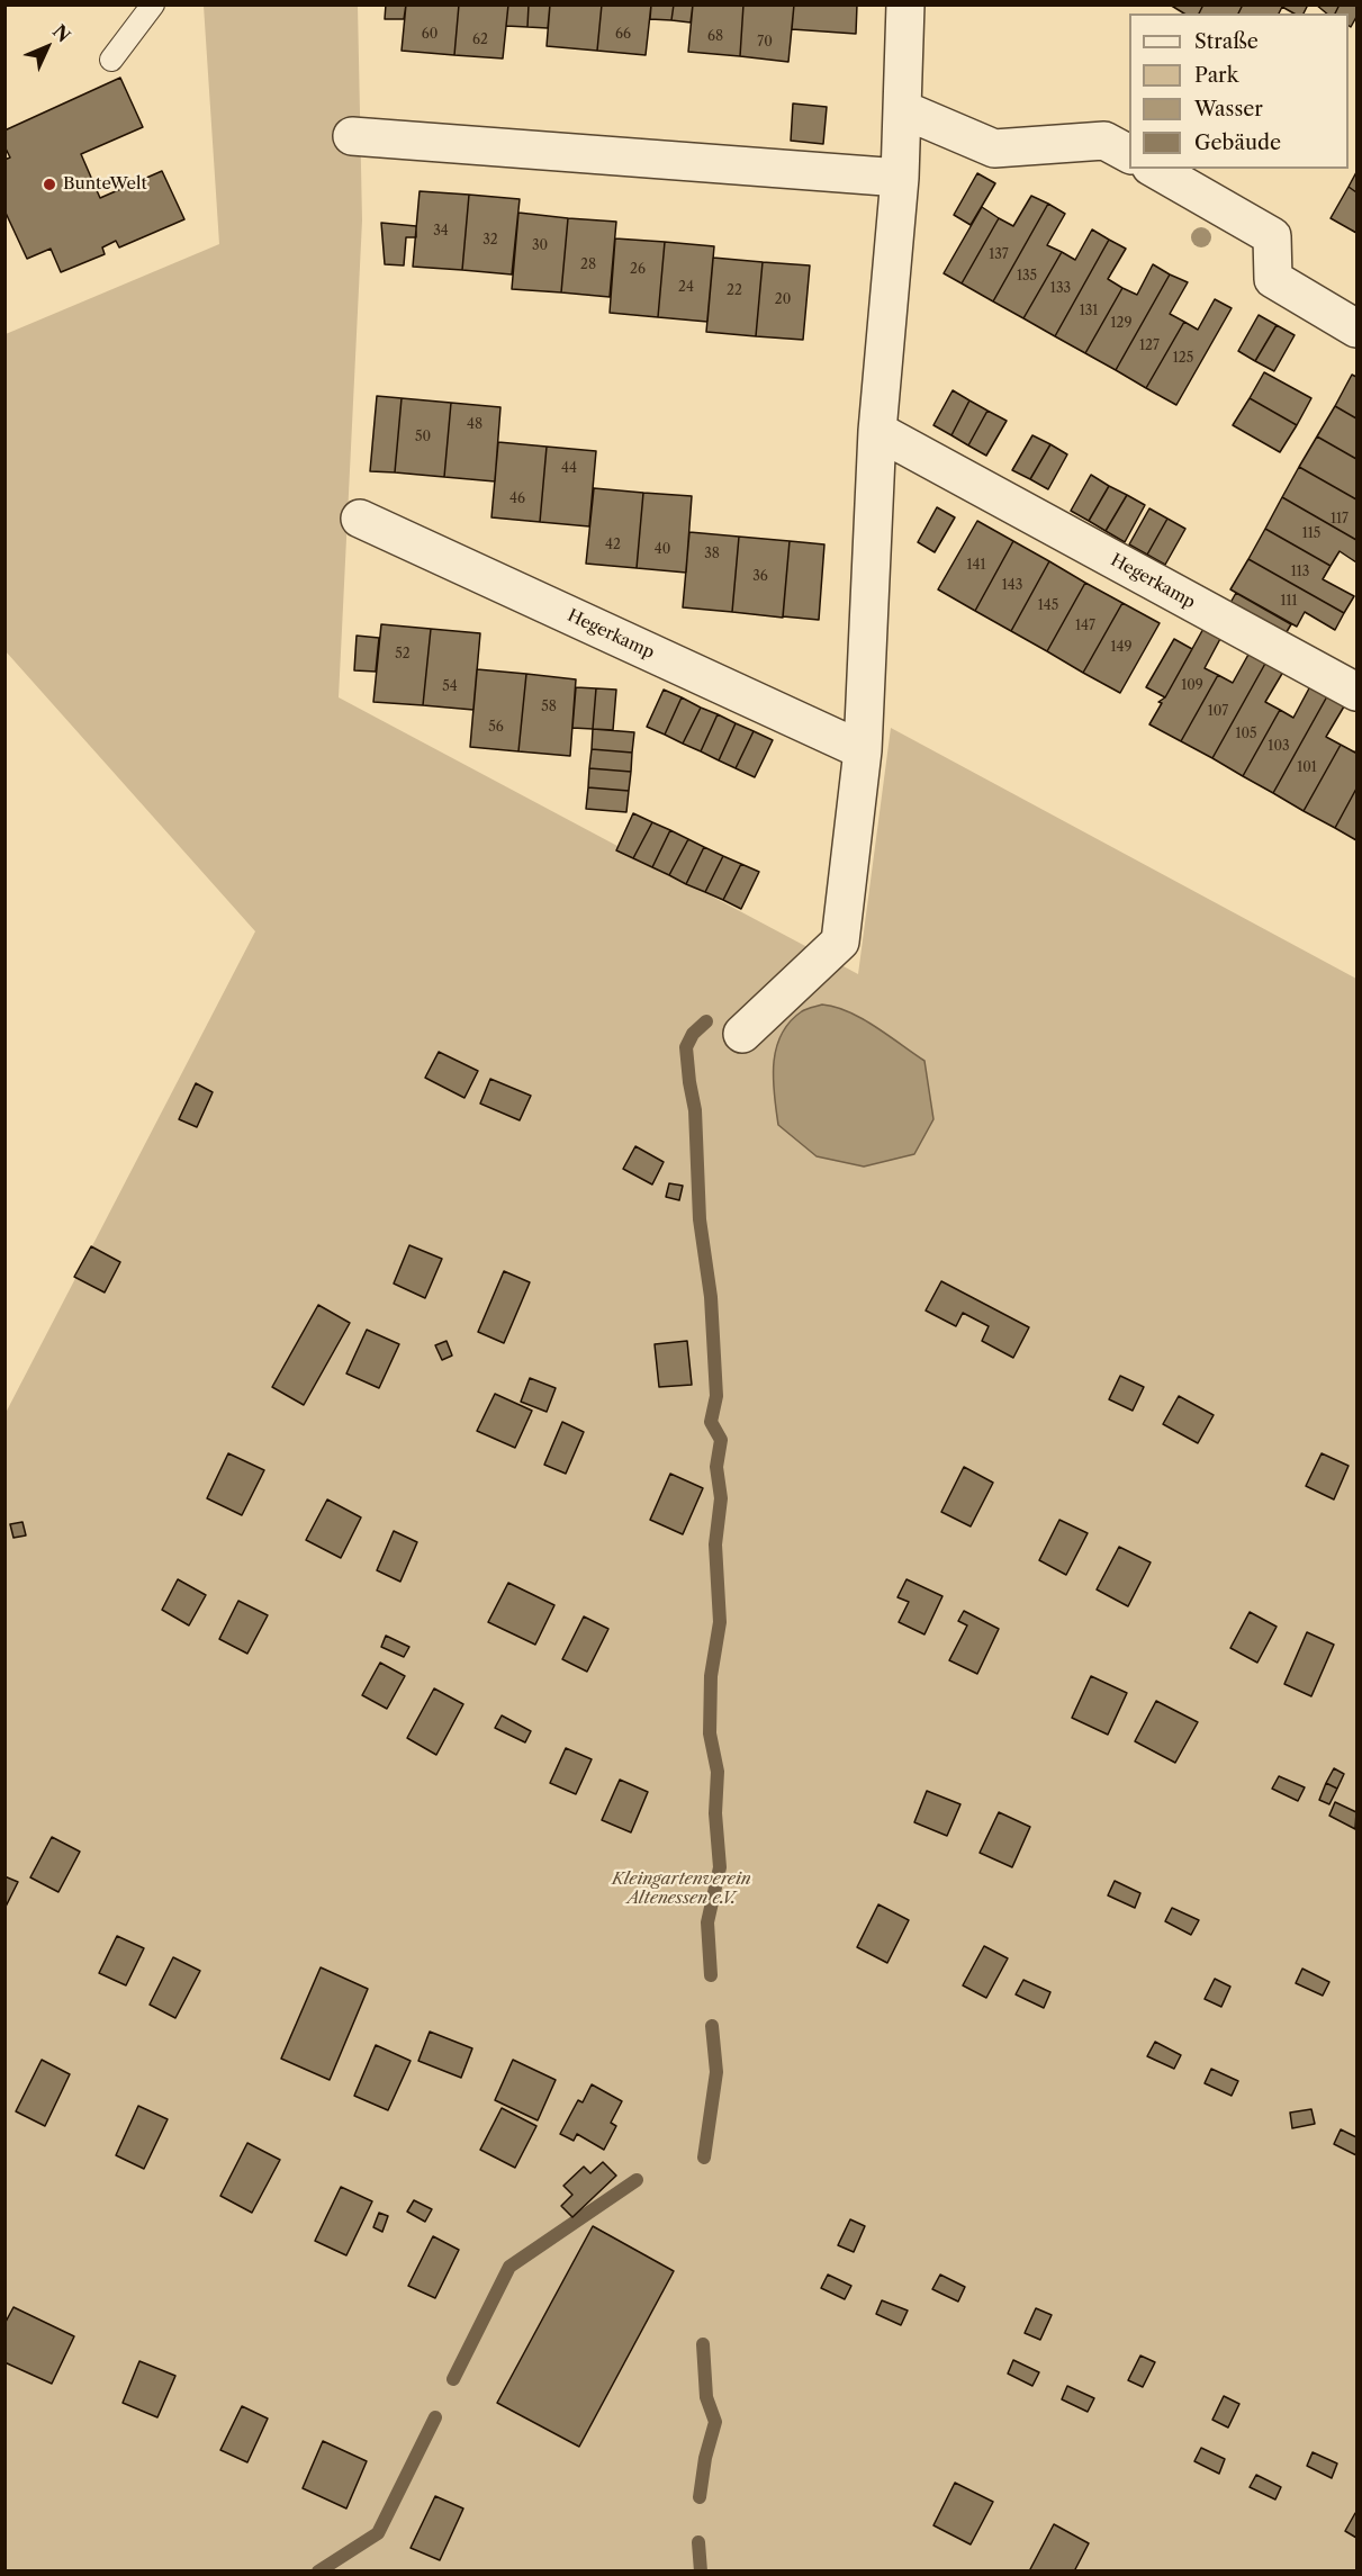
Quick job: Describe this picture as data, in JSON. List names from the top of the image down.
{
  "streets": {
    "street": ["Hegerkamp"]
  },
  "parks": ["Kleingartenverein Altenessen e.V."],
  "places": ["BunteWelt"],
  "house_numbers": [
    "60",
    "66",
    "68",
    "62",
    "70",
    "34",
    "32",
    "30",
    "137",
    "28",
    "26",
    "135",
    "24",
    "133",
    "22",
    "20",
    "131",
    "129",
    "127",
    "125",
    "48",
    "50",
    "44",
    "46",
    "117",
    "115",
    "42",
    "40",
    "38",
    "141",
    "113",
    "36",
    "143",
    "111",
    "145",
    "147",
    "149",
    "52",
    "109",
    "54",
    "58",
    "107",
    "56",
    "105",
    "103",
    "101"
  ],
  "legend": [
    "Straße",
    "Park",
    "Wasser",
    "Gebäude"
  ],
  "north": "top right"
}
